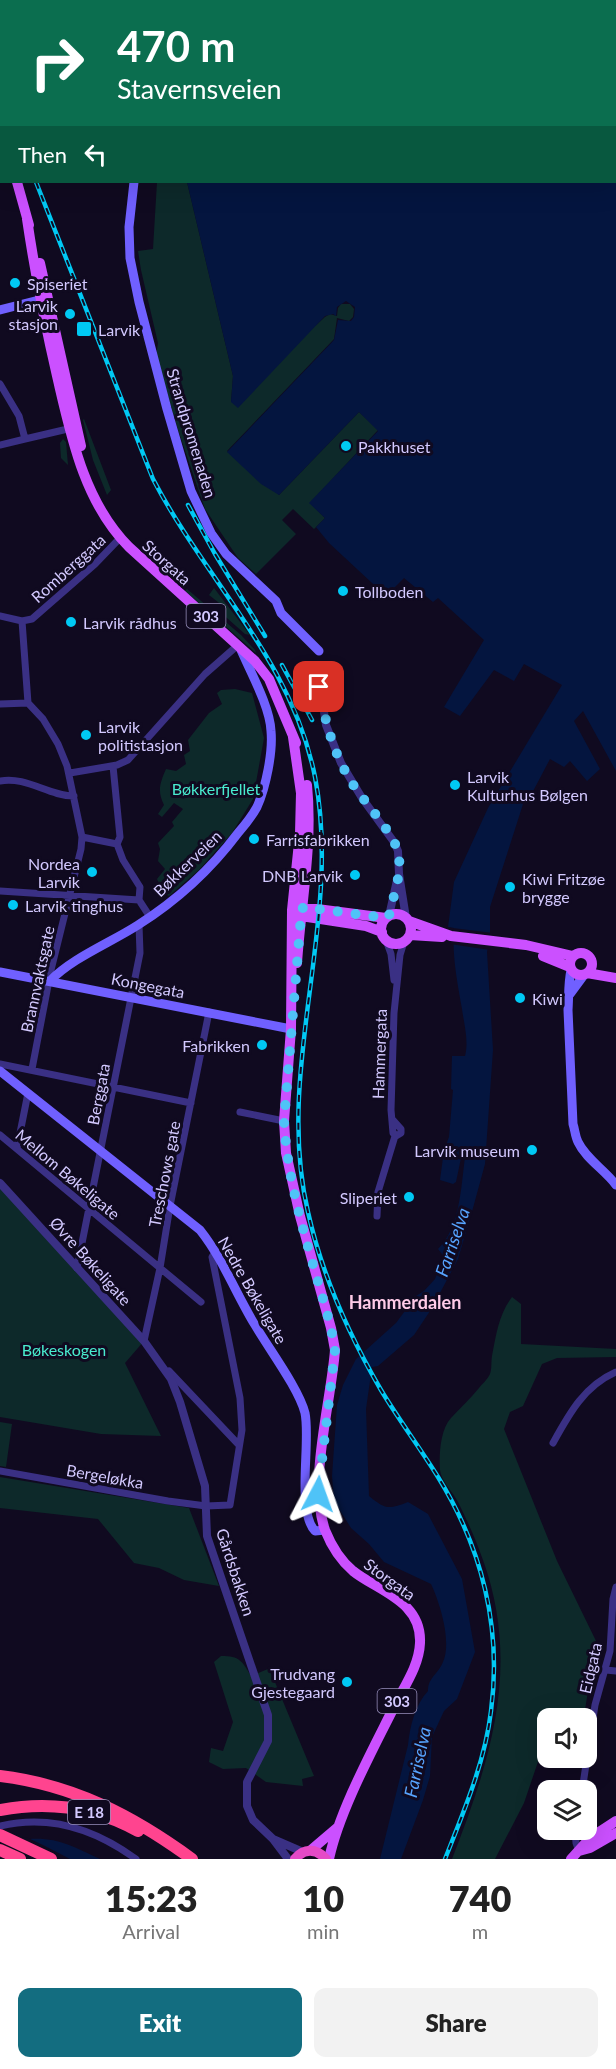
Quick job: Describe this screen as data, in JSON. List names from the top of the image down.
{
  "streets": {
    "highway": ["E 18"],
    "main road": [
      "Strandpromenaden",
      "Storgata",
      "303",
      "Bøkkerveien",
      "Kongegata",
      "Nedre Bøkeligate"
    ],
    "street": [
      "Romberggata",
      "Brannvaktsgate",
      "Hammergata",
      "Berggata",
      "Mellom Bøkeligate",
      "Treschows gate",
      "Øvre Bøkeligate",
      "Bergeløkka",
      "Gårdsbakken",
      "Eidgata"
    ]
  },
  "crossings": [
    ["Storgata", "Romberggata"],
    ["Storgata", "Bøkkerveien"],
    ["Storgata", "Kongegata"],
    ["Storgata", "Nedre Bøkeligate"],
    ["Storgata", "Gårdsbakken"],
    ["Bøkkerveien", "Brannvaktsgate"],
    ["Bøkkerveien", "Kongegata"],
    ["Bøkkerveien", "Berggata"],
    ["Brannvaktsgate", "Kongegata"],
    ["Kongegata", "Berggata"],
    ["Kongegata", "Treschows gate"],
    ["Berggata", "Mellom Bøkeligate"],
    ["Berggata", "Øvre Bøkeligate"],
    ["Berggata", "Nedre Bøkeligate"],
    ["Mellom Bøkeligate", "Treschows gate"],
    ["Treschows gate", "Øvre Bøkeligate"],
    ["Treschows gate", "Nedre Bøkeligate"],
    ["Øvre Bøkeligate", "Bergeløkka"],
    ["Øvre Bøkeligate", "Gårdsbakken"],
    ["Nedre Bøkeligate", "Gårdsbakken"],
    ["Bergeløkka", "Gårdsbakken"]
  ],
  "districts": ["Hammerdalen"],
  "water": ["Farriselva"],
  "parks": ["Bøkkerfjellet", "Bøkeskogen"],
  "places": {
    "other": [
      "Spiseriet",
      "Larvik stasjon",
      "Pakkhuset",
      "Tollboden",
      "Larvik rådhus",
      "Larvik politistasjon",
      "Larvik Kulturhus Bølgen",
      "Farrisfabrikken",
      "Nordea Larvik",
      "DNB Larvik",
      "Kiwi Fritzøe brygge",
      "Larvik tinghus",
      "Kiwi",
      "Fabrikken",
      "Larvik museum",
      "Sliperiet",
      "Trudvang Gjestegaard"
    ],
    "transit": ["Larvik"]
  },
  "page": {
    "turn": ["470 m", "Stavernsveien"],
    "then": "Then",
    "eta": [
      "15:23",
      "Arrival",
      "10",
      "min",
      "740",
      "m"
    ],
    "buttons": ["Exit", "Share"]
  }
}
